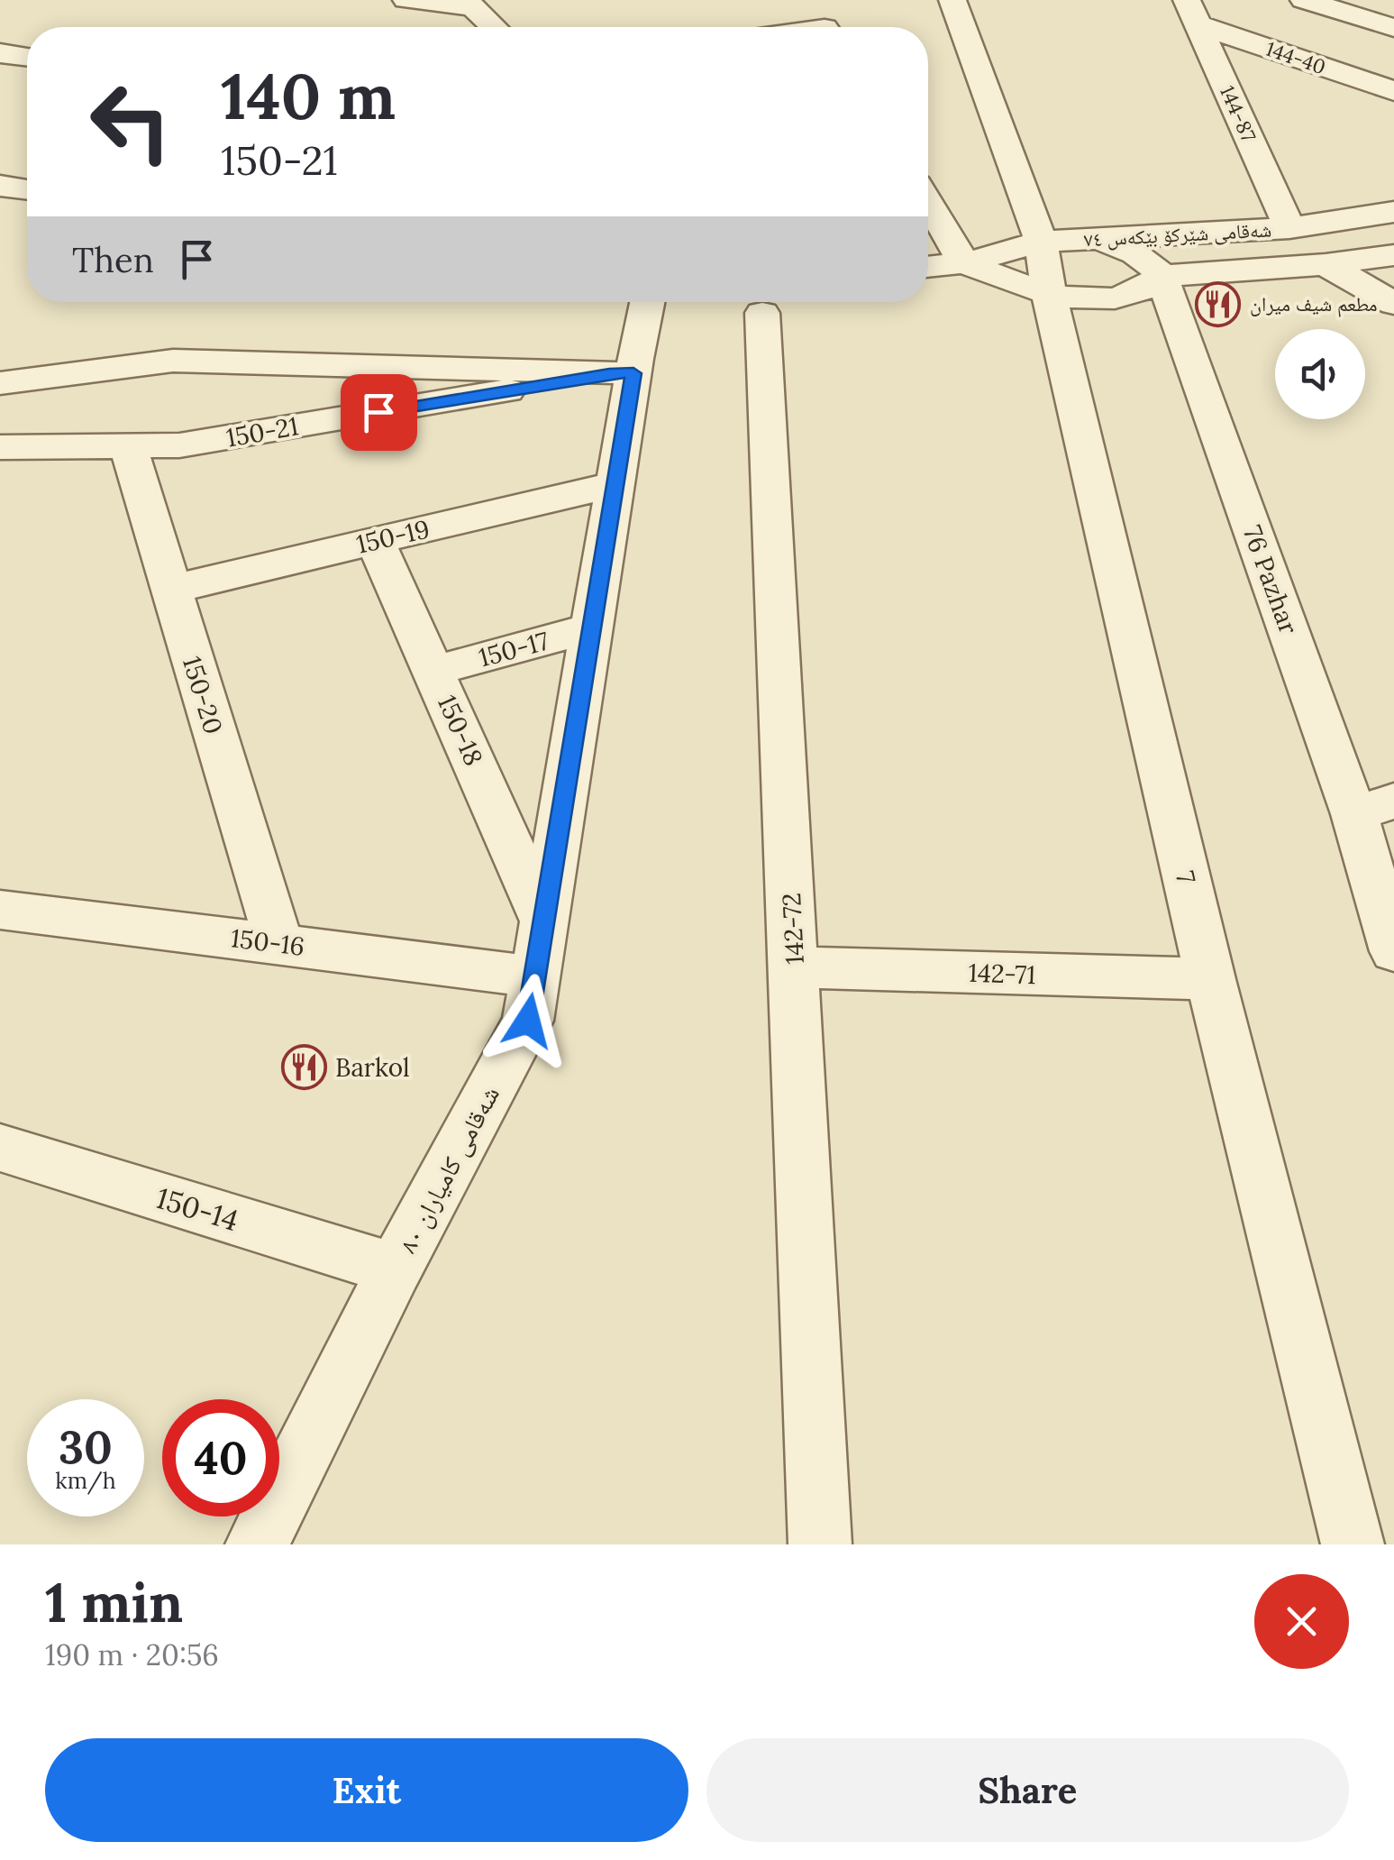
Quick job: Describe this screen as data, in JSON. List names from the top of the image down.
{
  "streets": {
    "street": [
      "144-40",
      "144-87",
      "شەقامی شێرکۆ بێکەس ٧٤",
      "150-21",
      "150-19",
      "76 Pazhar",
      "150-17",
      "150-20",
      "150-18",
      "7",
      "142-72",
      "150-16",
      "142-71",
      "شەقامی کامیاران ٨٠",
      "150-14"
    ]
  },
  "crossings": [
    ["144-40", "144-87"],
    ["144-87", "شەقامی شێرکۆ بێکەس ٧٤"],
    ["شەقامی شێرکۆ بێکەس ٧٤", "76 Pazhar"],
    ["شەقامی شێرکۆ بێکەس ٧٤", "7"],
    ["150-21", "150-20"],
    ["150-21", "شەقامی کامیاران ٨٠"],
    ["150-19", "150-20"],
    ["150-19", "150-18"],
    ["150-19", "شەقامی کامیاران ٨٠"],
    ["150-17", "150-18"],
    ["150-17", "شەقامی کامیاران ٨٠"],
    ["150-20", "150-16"],
    ["150-18", "شەقامی کامیاران ٨٠"],
    ["7", "142-71"],
    ["142-72", "142-71"],
    ["150-16", "شەقامی کامیاران ٨٠"],
    ["شەقامی کامیاران ٨٠", "150-14"]
  ],
  "places": {
    "restaurant": ["مطعم شيف ميران", "Barkol"]
  },
  "page": {
    "turn": ["140 m", "150-21"],
    "then": "Then",
    "speed": "30 km/h",
    "limit": "40",
    "heading": ["1 min", "190 m · 20:56"],
    "buttons": ["Exit", "Share"]
  }
}
